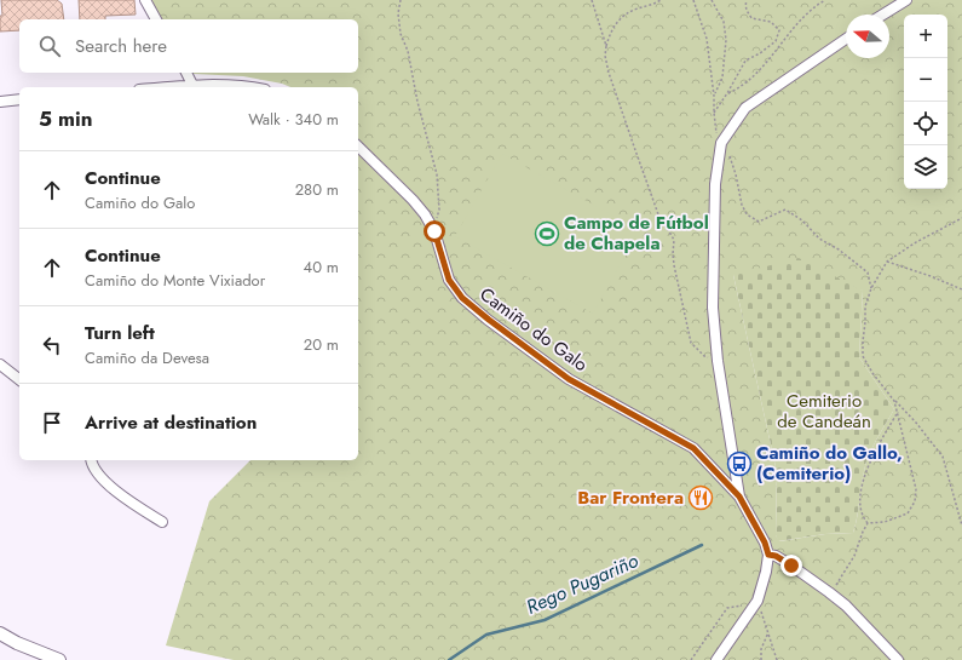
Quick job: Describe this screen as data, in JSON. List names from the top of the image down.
{
  "streets": {
    "street": ["Camiño do Galo"]
  },
  "water": ["Rego Pugariño"],
  "parks": ["Cemiterio de Candeán"],
  "places": {
    "sports": ["Campo de Fútbol de Chapela"],
    "bus stop": ["Camiño do Gallo, (Cemiterio)"],
    "restaurant": ["Bar Frontera"]
  },
  "north": "left",
  "page": {
    "map_buttons": ["+", "−"],
    "search": "Search here",
    "heading": ["5 min", "Walk · 340 m"],
    "list": [
      ["Continue", "Camiño do Galo", "280 m"],
      ["Continue", "Camiño do Monte Vixiador", "40 m"],
      ["Turn left", "Camiño da Devesa", "20 m"],
      "Arrive at destination"
    ]
  }
}
